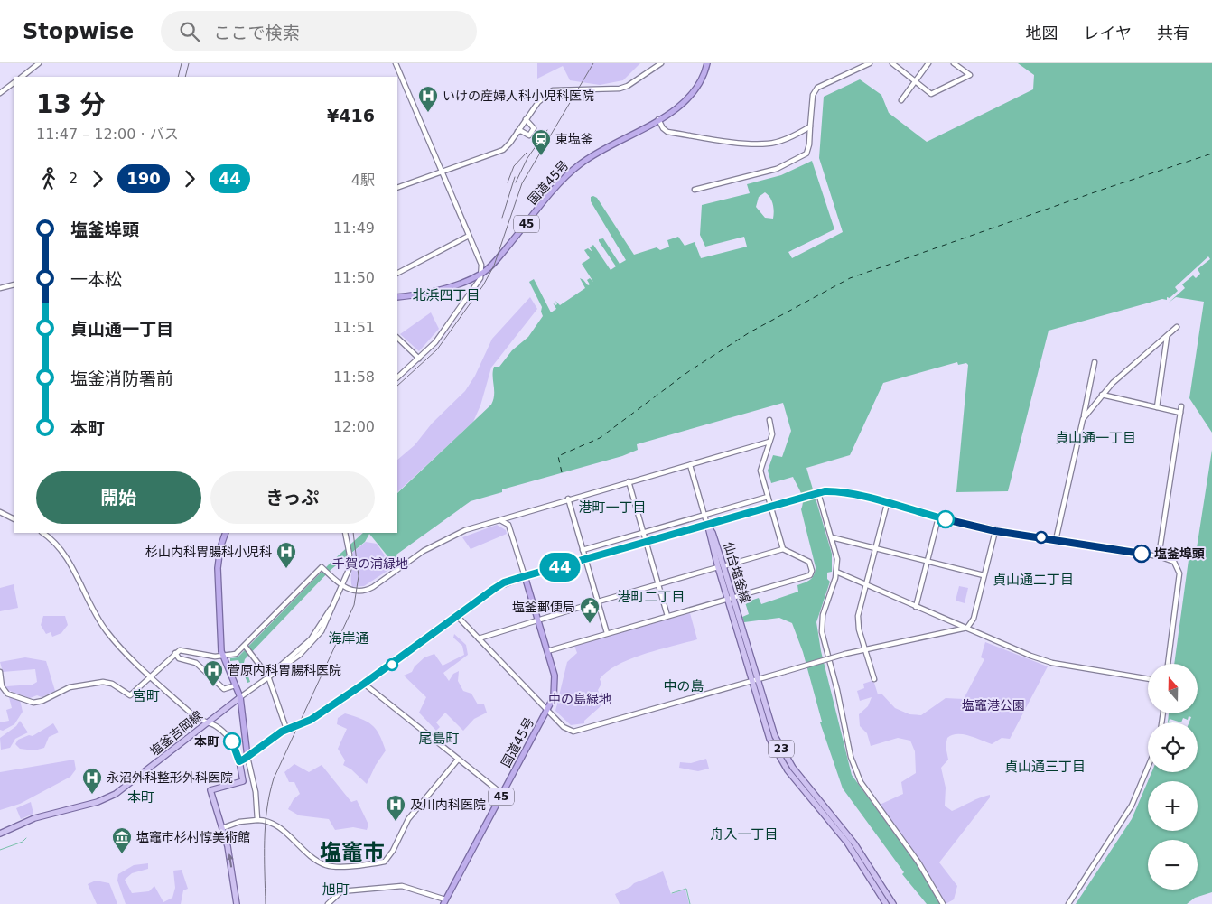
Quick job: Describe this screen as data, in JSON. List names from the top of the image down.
{
  "streets": {
    "highway": ["国道45号", "45"],
    "main road": ["仙台塩釜線", "塩釜吉岡線", "23"]
  },
  "districts": [
    "北浜四丁目",
    "貞山通一丁目",
    "港町一丁目",
    "貞山通二丁目",
    "港町二丁目",
    "海岸通",
    "中の島",
    "宮町",
    "尾島町",
    "貞山通三丁目",
    "本町",
    "舟入一丁目",
    "塩竈市",
    "旭町"
  ],
  "parks": ["千賀の浦緑地", "中の島緑地", "塩竈港公園"],
  "places": {
    "hospital": [
      "いけの産婦人科小児科医院",
      "杉山内科胃腸科小児科",
      "菅原内科胃腸科医院",
      "永沼外科整形外科医院",
      "及川内科医院"
    ],
    "station": ["東塩釜"],
    "other": ["塩釜埠頭", "本町"],
    "public building": ["塩釜郵便局"],
    "museum": ["塩竈市杉村惇美術館"]
  },
  "lines": ["bus line 44", "bus line 190"],
  "north": "top",
  "page": {
    "header": "Stopwise",
    "search": "ここで検索",
    "nav": ["地図", "レイヤ", "共有"],
    "on_map": "44",
    "heading": ["13 分", "11:47 – 12:00 · バス", "¥416"],
    "legs": [
      "2",
      "190",
      "44",
      "4駅"
    ],
    "list": [
      {
        "name": "塩釜埠頭",
        "value": "11:49"
      },
      {
        "name": "一本松",
        "value": "11:50"
      },
      {
        "name": "貞山通一丁目",
        "value": "11:51"
      },
      {
        "name": "塩釜消防署前",
        "value": "11:58"
      },
      {
        "name": "本町",
        "value": "12:00"
      }
    ],
    "buttons": ["開始", "きっぷ"],
    "map_buttons": ["+", "−"]
  }
}
